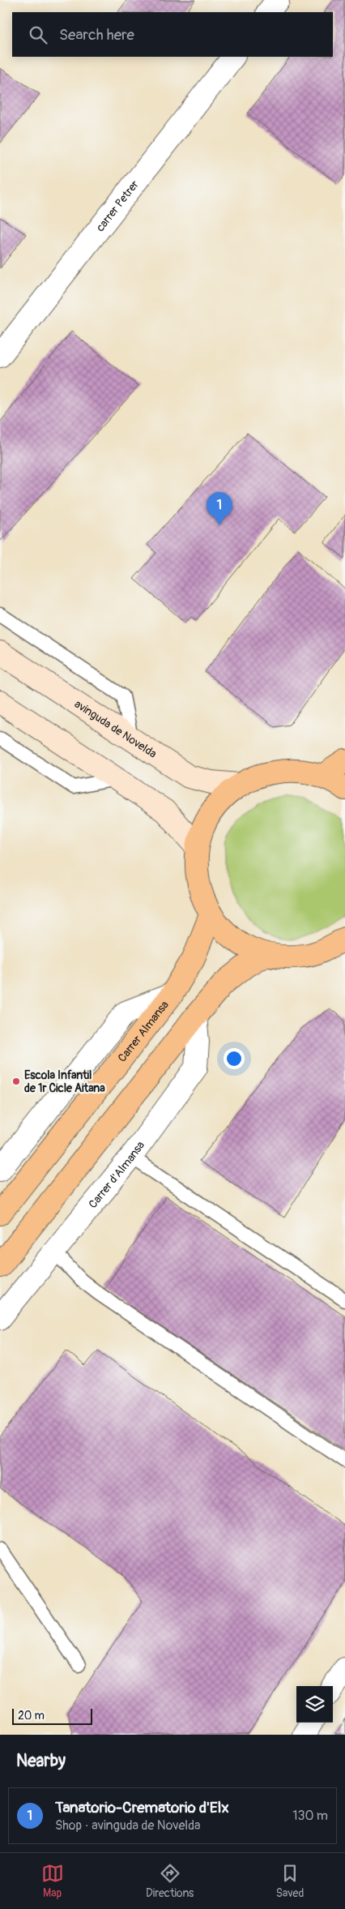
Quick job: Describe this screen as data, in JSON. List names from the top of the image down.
{
  "streets": {
    "main road": ["avinguda de Novelda", "Carrer Almansa"],
    "street": ["carrer Petrer", "Carrer d'Almansa"]
  },
  "places": ["Escola Infantil de 1r Cicle Aitana"],
  "scale_bar": "20 m",
  "page": {
    "search": "Search here",
    "pins": "1",
    "scale": "20 m",
    "heading": "Nearby",
    "list": [
      {
        "mark": "1",
        "name": "Tanatorio-Crematorio d'Elx",
        "note": "Shop · avinguda de Novelda",
        "value": "130 m"
      }
    ],
    "nav": ["Map", "Directions", "Saved"]
  }
}
